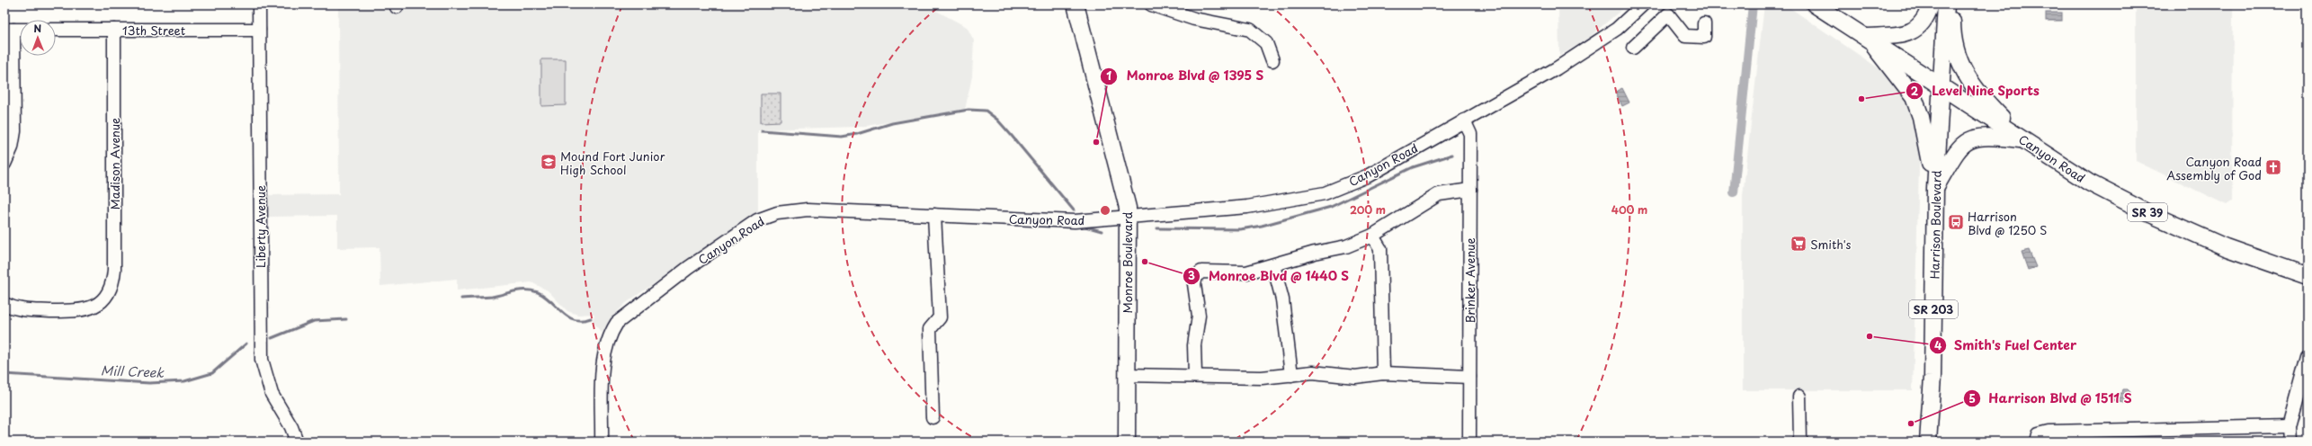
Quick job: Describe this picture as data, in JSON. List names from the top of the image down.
{
  "streets": {
    "main road": [
      "Canyon Road",
      "SR 39",
      "Harrison Boulevard",
      "Monroe Boulevard",
      "SR 203"
    ],
    "street": [
      "13th Street",
      "Madison Avenue",
      "Liberty Avenue",
      "Brinker Avenue"
    ]
  },
  "crossings": [
    ["13th Street", "Madison Avenue"],
    ["13th Street", "Liberty Avenue"],
    ["Canyon Road", "Harrison Boulevard"],
    ["Canyon Road", "Monroe Boulevard"],
    ["Canyon Road", "Brinker Avenue"]
  ],
  "water": ["Mill Creek"],
  "places": {
    "other": [
      "Level Nine Sports",
      "Monroe Blvd @ 1395 S",
      "Monroe Blvd @ 1440 S",
      "Smith's Fuel Center",
      "Harrison Blvd @ 1511 S"
    ],
    "school or university": ["Mound Fort Junior High School"],
    "church": ["Canyon Road Assembly of God"],
    "bus stop": ["Harrison Blvd @ 1250 S"],
    "supermarket": ["Smith's"]
  },
  "north": "top",
  "rings": ["200 m", "400 m"]
}
